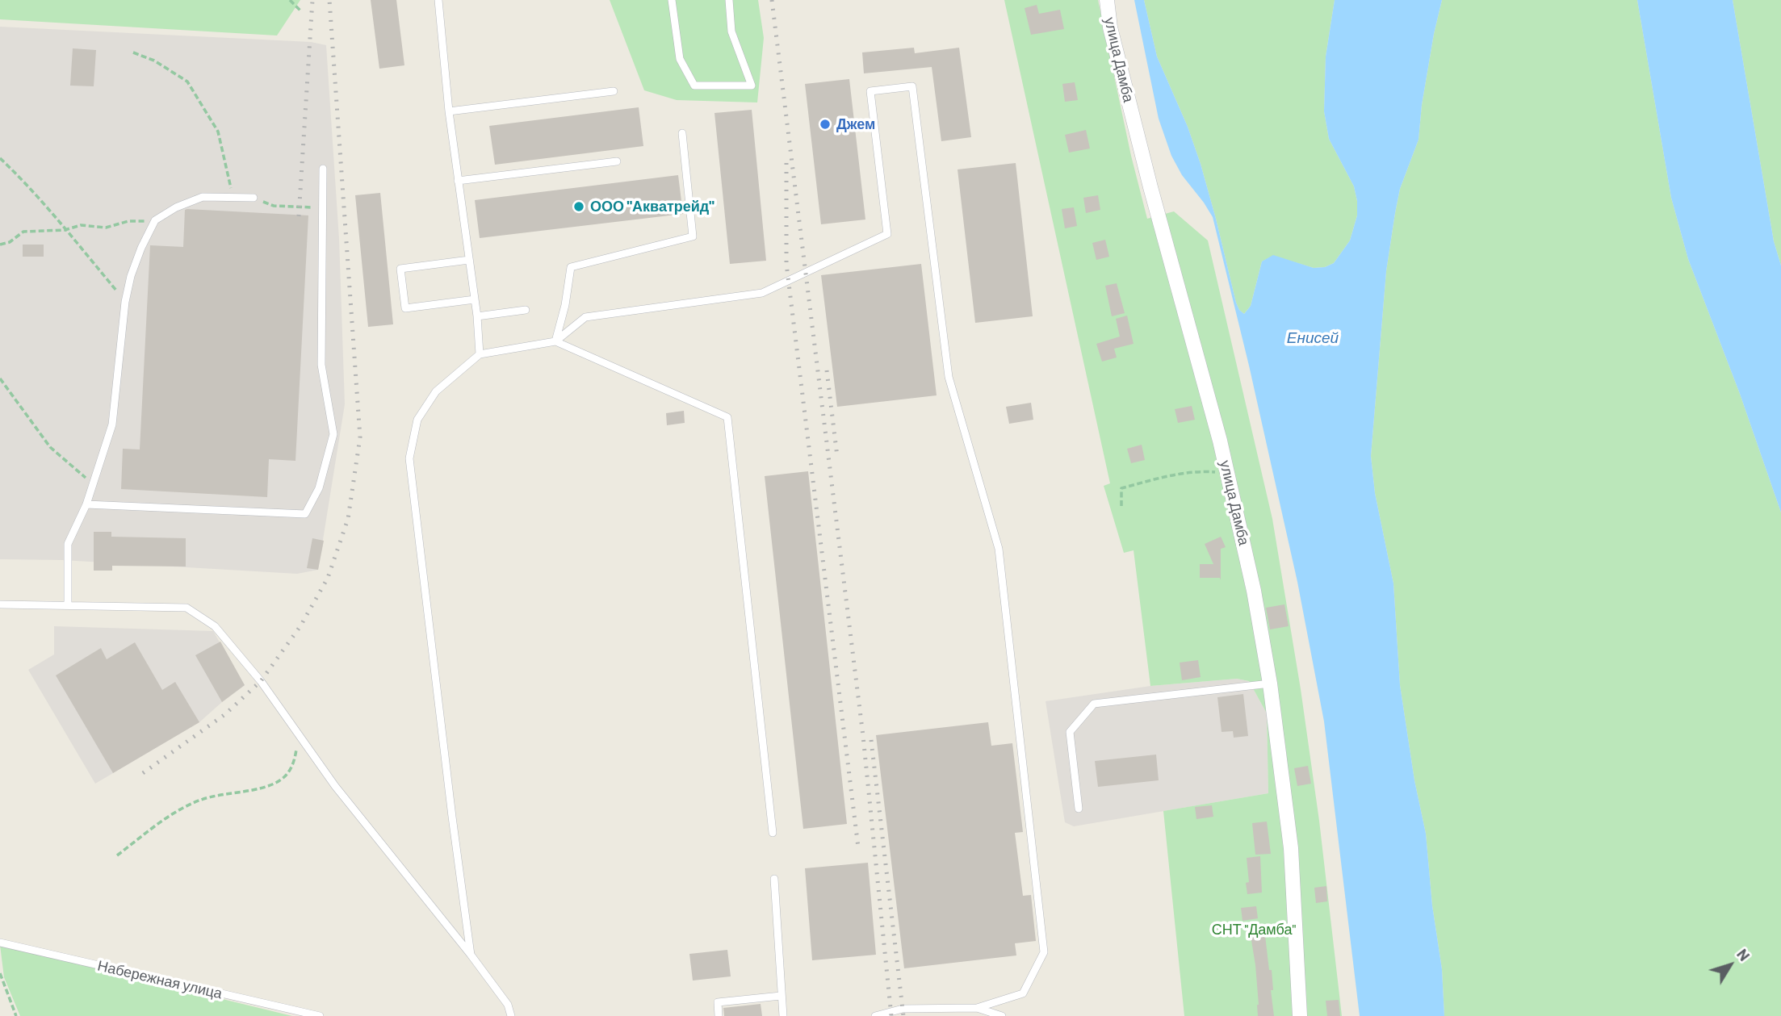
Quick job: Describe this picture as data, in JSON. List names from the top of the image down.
{
  "streets": {
    "street": ["улица Дамба"],
    "lane": ["Набережная улица"]
  },
  "water": ["Енисей"],
  "parks": ["СНТ \"Дамба\""],
  "places": ["Джем", "ООО \"Акватрейд\""],
  "north": "top right"
}
